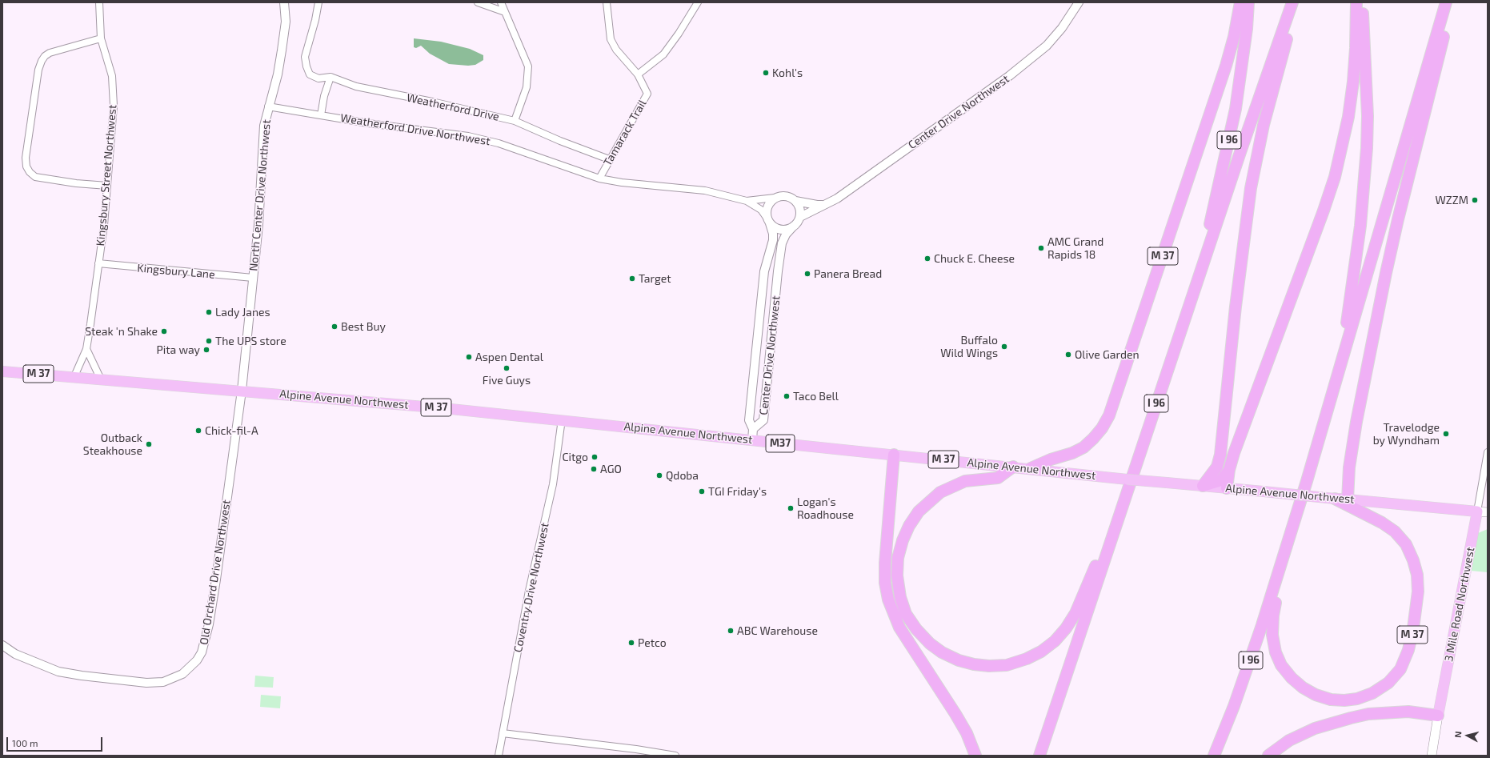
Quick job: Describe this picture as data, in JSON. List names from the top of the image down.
{
  "streets": {
    "highway": [
      "I 96",
      "M 37",
      "Alpine Avenue Northwest",
      "M37",
      "3 Mile Road Northwest"
    ],
    "street": [
      "Weatherford Drive",
      "Center Drive Northwest",
      "Weatherford Drive Northwest",
      "Tamarack Trail",
      "Kingsbury Street Northwest",
      "North Center Drive Northwest",
      "Kingsbury Lane",
      "Old Orchard Drive Northwest",
      "Coventry Drive Northwest"
    ]
  },
  "crossings": [
    ["Weatherford Drive", "Tamarack Trail"],
    ["Center Drive Northwest", "Weatherford Drive Northwest"],
    ["Weatherford Drive Northwest", "Tamarack Trail"],
    ["Weatherford Drive Northwest", "North Center Drive Northwest"],
    ["I 96", "M 37"],
    ["Kingsbury Street Northwest", "Kingsbury Lane"],
    ["Kingsbury Street Northwest", "Alpine Avenue Northwest"],
    ["North Center Drive Northwest", "Kingsbury Lane"],
    ["North Center Drive Northwest", "Alpine Avenue Northwest"],
    ["North Center Drive Northwest", "Old Orchard Drive Northwest"],
    ["M 37", "Alpine Avenue Northwest"],
    ["Alpine Avenue Northwest", "Old Orchard Drive Northwest"],
    ["Alpine Avenue Northwest", "Coventry Drive Northwest"],
    ["Alpine Avenue Northwest", "3 Mile Road Northwest"]
  ],
  "places": [
    "Kohl's",
    "WZZM",
    "AMC Grand Rapids 18",
    "Chuck E. Cheese",
    "Panera Bread",
    "Target",
    "Lady Janes",
    "Best Buy",
    "Steak 'n Shake",
    "The UPS store",
    "Buffalo Wild Wings",
    "Pita way",
    "Olive Garden",
    "Aspen Dental",
    "Five Guys",
    "Taco Bell",
    "Chick-fil-A",
    "Travelodge by Wyndham",
    "Outback Steakhouse",
    "Citgo",
    "AGO",
    "Qdoba",
    "TGI Friday's",
    "Logan's Roadhouse",
    "ABC Warehouse",
    "Petco"
  ],
  "scale_bar": "100 m",
  "north": "left"
}
